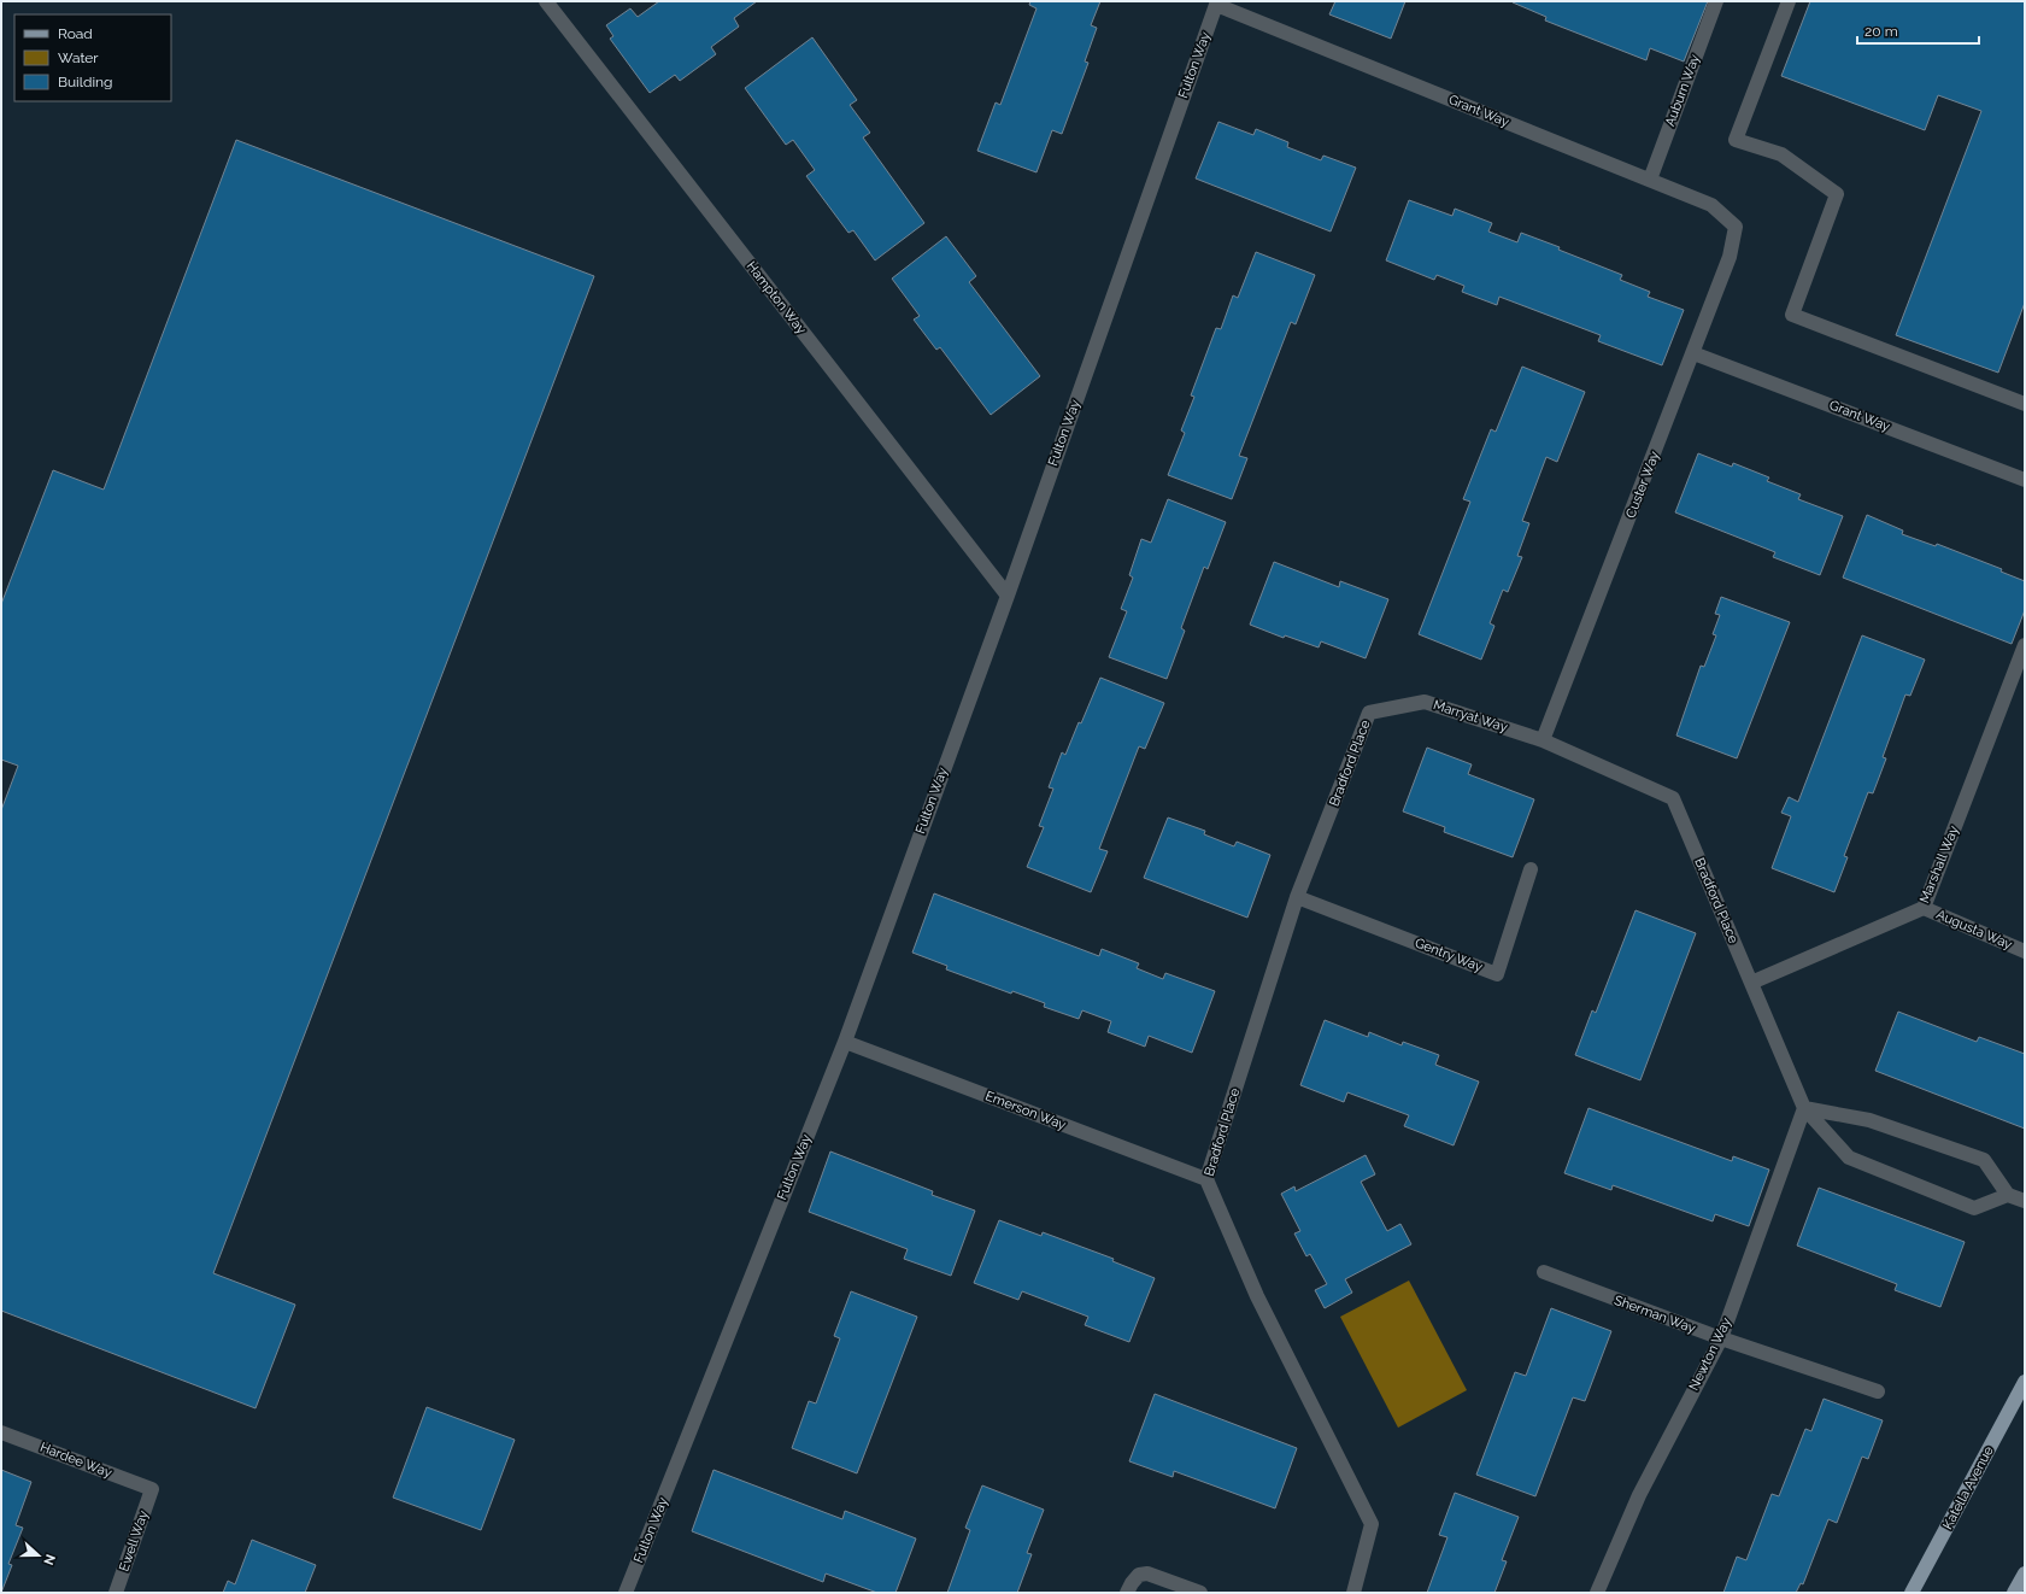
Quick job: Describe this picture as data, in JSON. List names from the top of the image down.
{
  "streets": {
    "main road": ["Katella Avenue"],
    "street": [
      "Fulton Way",
      "Auburn Way",
      "Grant Way",
      "Hampton Way",
      "Custer Way",
      "Marryat Way",
      "Bradford Place",
      "Marshall Way",
      "Augusta Way",
      "Gentry Way",
      "Emerson Way",
      "Sherman Way",
      "Newton Way",
      "Hardee Way",
      "Ewell Way"
    ]
  },
  "crossings": [
    ["Fulton Way", "Grant Way"],
    ["Fulton Way", "Hampton Way"],
    ["Fulton Way", "Emerson Way"],
    ["Auburn Way", "Grant Way"],
    ["Grant Way", "Custer Way"],
    ["Custer Way", "Marryat Way"],
    ["Custer Way", "Bradford Place"],
    ["Marryat Way", "Bradford Place"],
    ["Bradford Place", "Marshall Way"],
    ["Bradford Place", "Gentry Way"],
    ["Bradford Place", "Emerson Way"],
    ["Bradford Place", "Newton Way"],
    ["Marshall Way", "Augusta Way"],
    ["Sherman Way", "Newton Way"],
    ["Hardee Way", "Ewell Way"]
  ],
  "legend": ["Road", "Water", "Building"],
  "scale_bar": "20 m",
  "north": "right"
}
